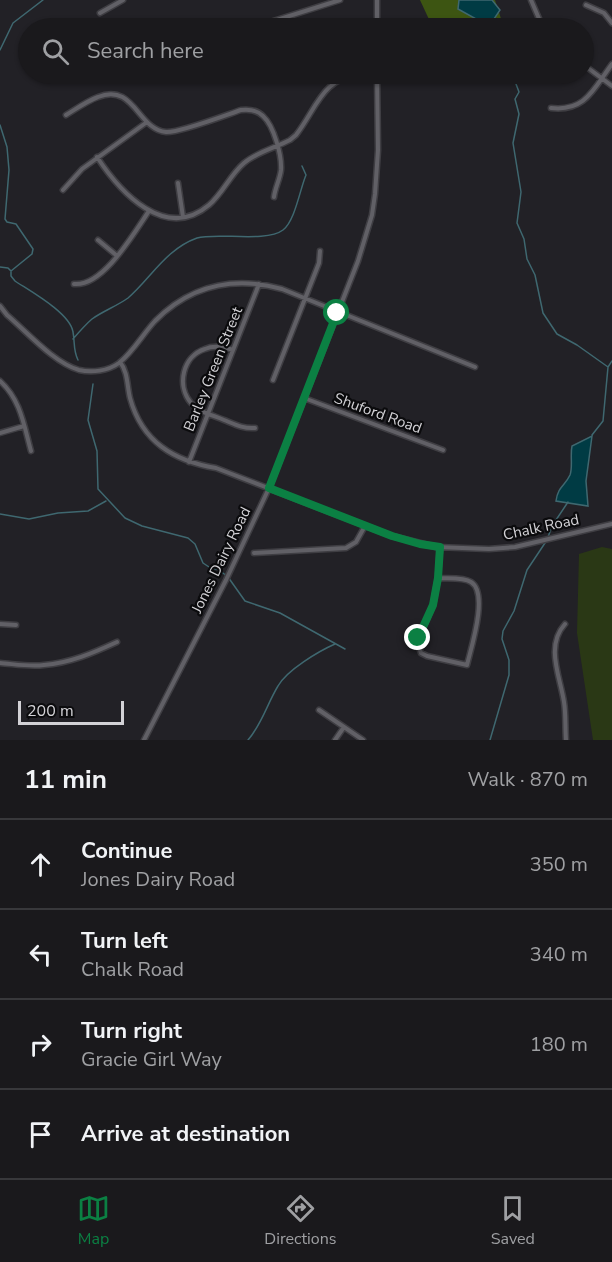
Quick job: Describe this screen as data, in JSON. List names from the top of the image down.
{
  "streets": {
    "street": [
      "Barley Green Street",
      "Shuford Road",
      "Chalk Road",
      "Jones Dairy Road"
    ]
  },
  "crossings": [
    ["Barley Green Street", "Chalk Road"],
    ["Shuford Road", "Jones Dairy Road"],
    ["Chalk Road", "Jones Dairy Road"]
  ],
  "scale_bar": "200 m",
  "page": {
    "search": "Search here",
    "scale": "200 m",
    "heading": ["11 min", "Walk · 870 m"],
    "list": [
      ["Continue", "Jones Dairy Road", "350 m"],
      ["Turn left", "Chalk Road", "340 m"],
      ["Turn right", "Gracie Girl Way", "180 m"],
      "Arrive at destination"
    ],
    "nav": ["Map", "Directions", "Saved"]
  }
}
